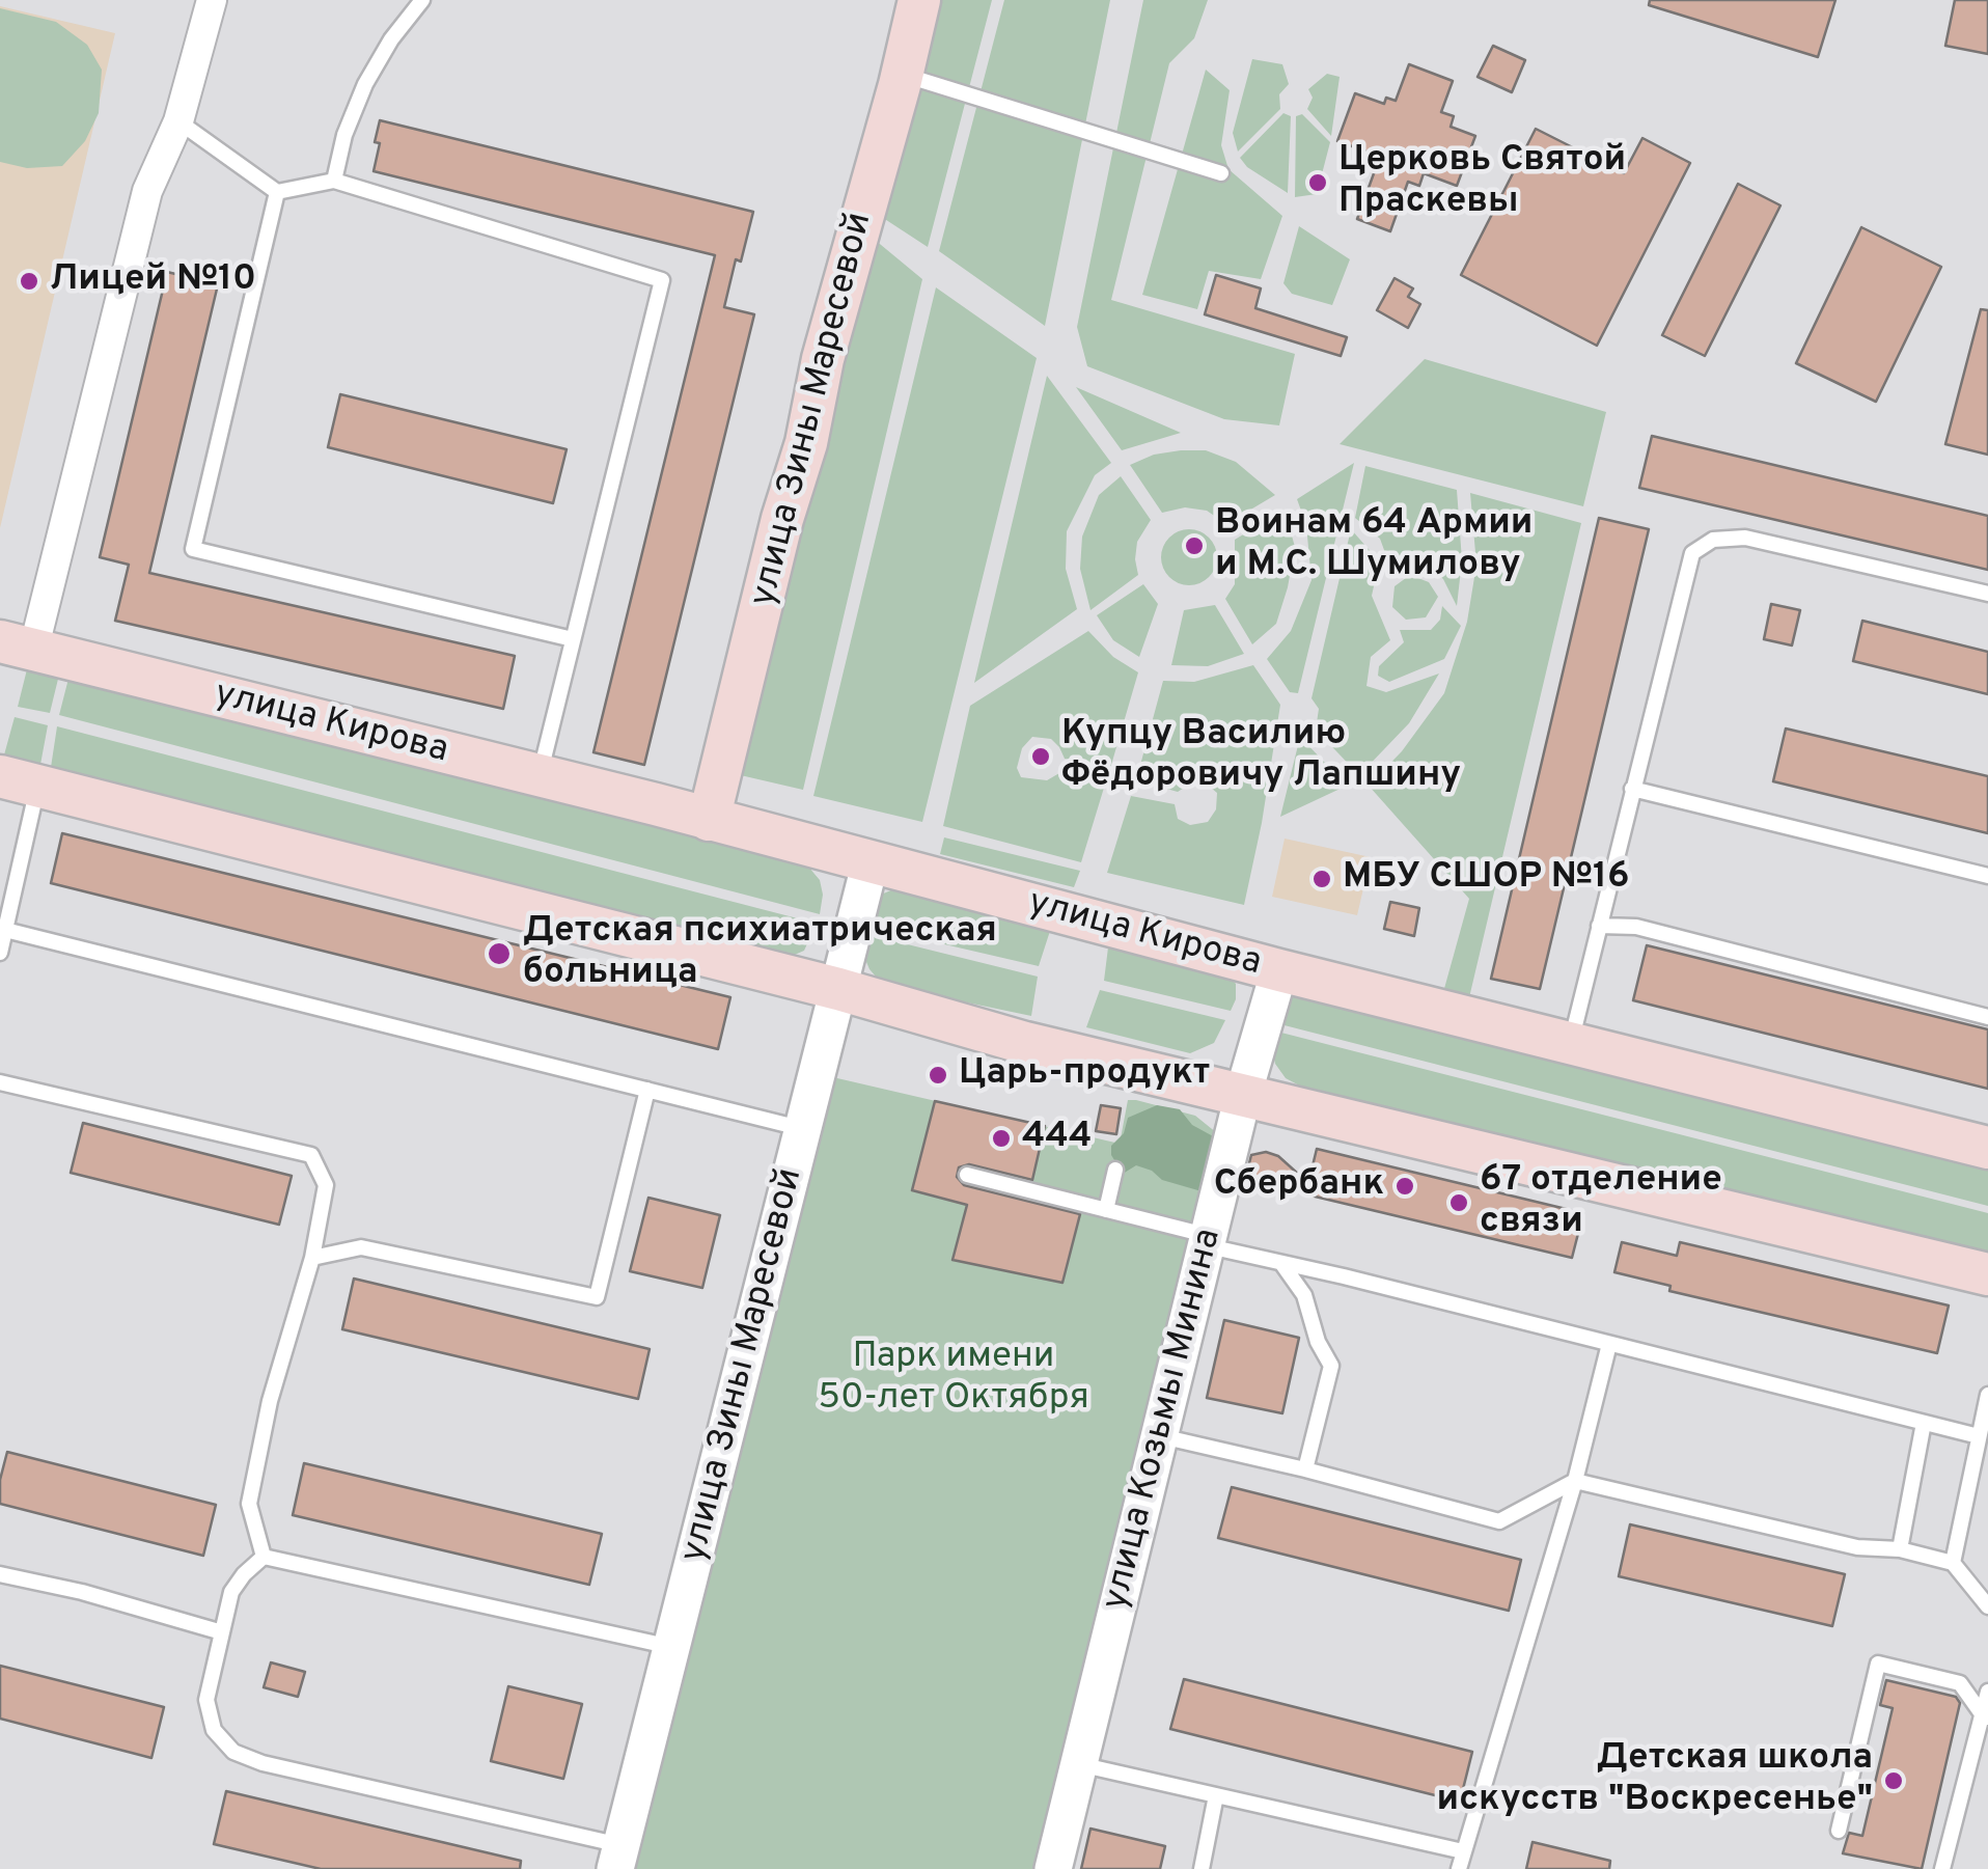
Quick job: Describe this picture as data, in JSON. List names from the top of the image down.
{
  "streets": {
    "main road": ["улица Зины Маресевой", "улица Кирова"],
    "street": ["улица Козьмы Минина"]
  },
  "crossings": [
    ["улица Зины Маресевой", "улица Кирова"],
    ["улица Кирова", "улица Козьмы Минина"]
  ],
  "parks": ["Парк имени 50-лет Октября"],
  "places": [
    "Церковь Святой Праскевы",
    "Лицей №10",
    "Воинам 64 Армии и М.С. Шумилову",
    "Купцу Василию Фёдоровичу Лапшину",
    "МБУ СШОР №16",
    "Детская психиатрическая больница",
    "Царь-продукт",
    "444",
    "Сбербанк",
    "67 отделение связи",
    "Детская школа искусств \"Воскресенье\""
  ]
}
